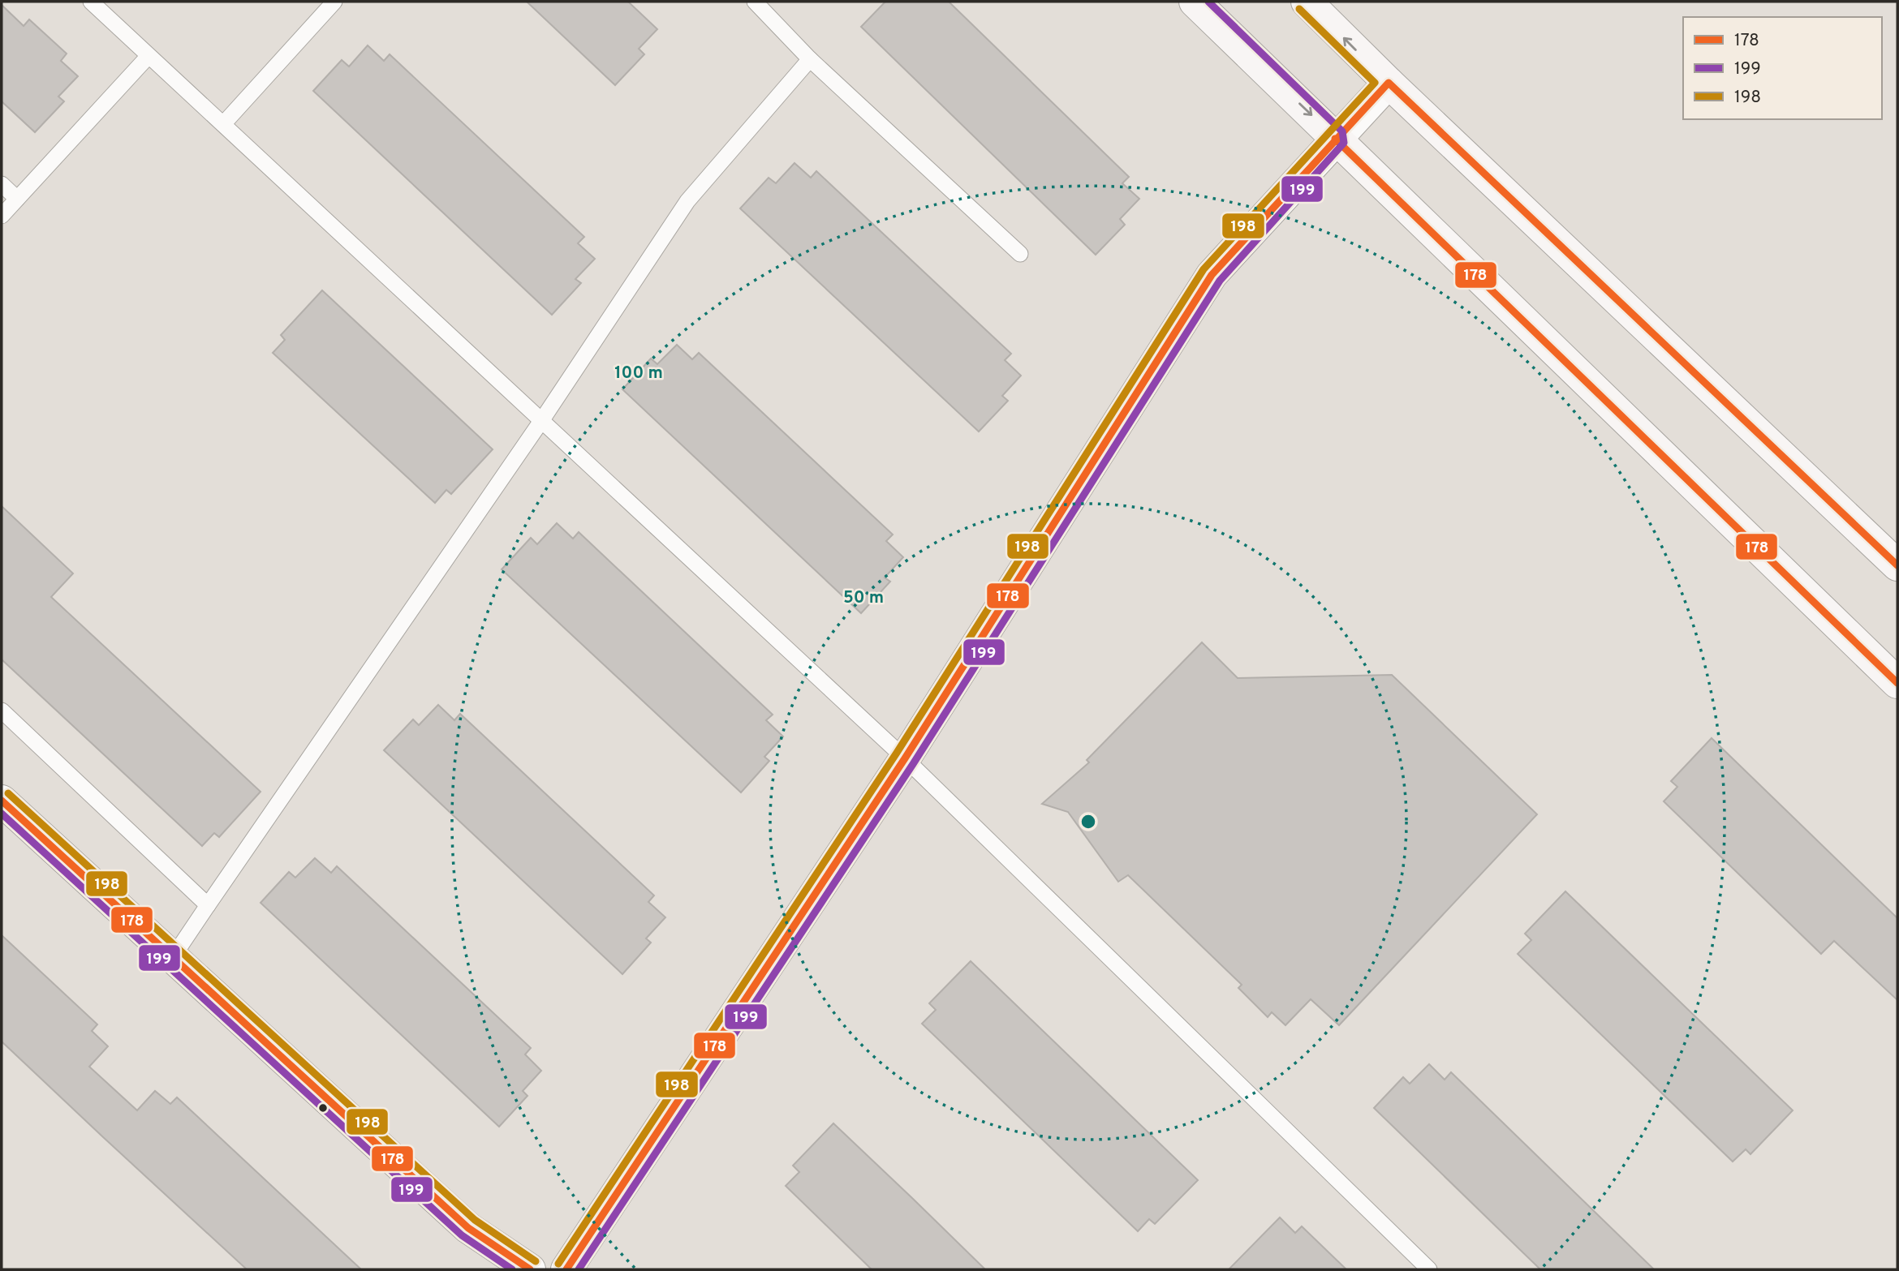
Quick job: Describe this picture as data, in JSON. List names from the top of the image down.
{
  "lines": ["transit line 199", "transit line 198", "transit line 178"],
  "legend": ["178", "199", "198"],
  "rings": ["100 m", "50 m"]
}
